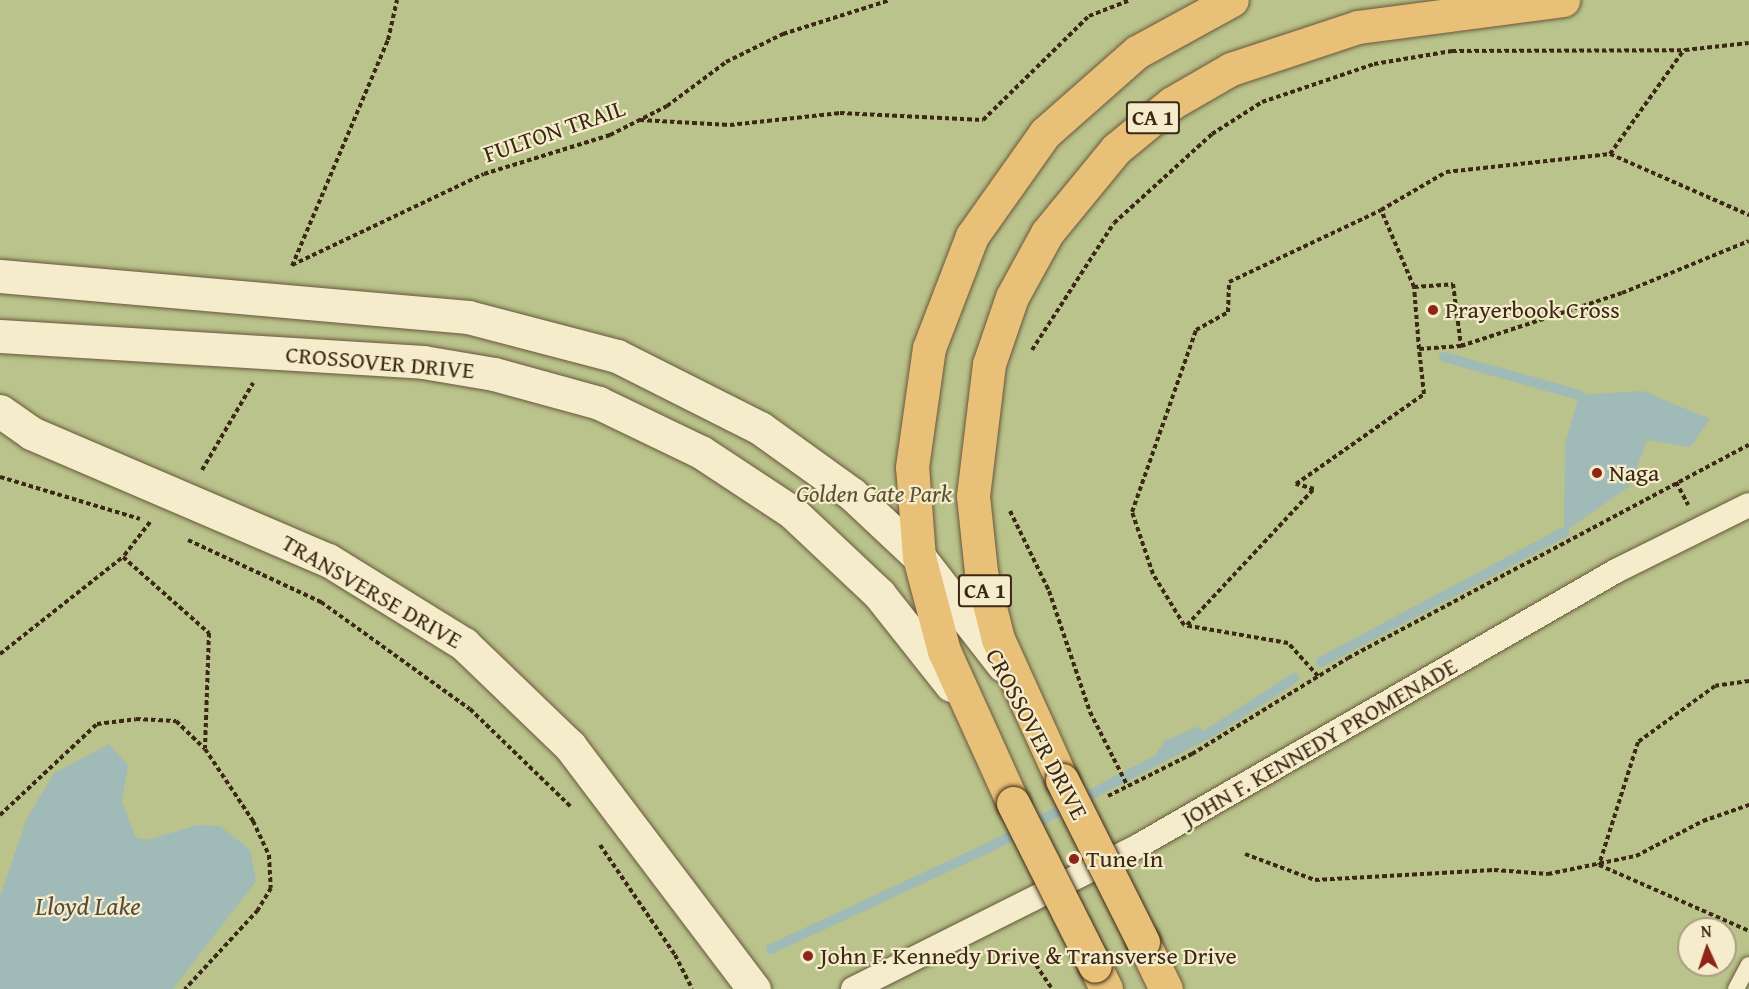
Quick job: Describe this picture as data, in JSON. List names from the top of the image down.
{
  "streets": {
    "highway": ["CA 1", "CROSSOVER DRIVE"],
    "main road": ["TRANSVERSE DRIVE"],
    "street": ["JOHN F. KENNEDY PROMENADE"],
    "path": ["FULTON TRAIL"]
  },
  "crossings": [
    ["CA 1", "CROSSOVER DRIVE"]
  ],
  "water": ["Lloyd Lake"],
  "parks": ["Golden Gate Park"],
  "places": [
    "Prayerbook Cross",
    "Naga",
    "Tune In",
    "John F. Kennedy Drive & Transverse Drive"
  ],
  "north": "top"
}
